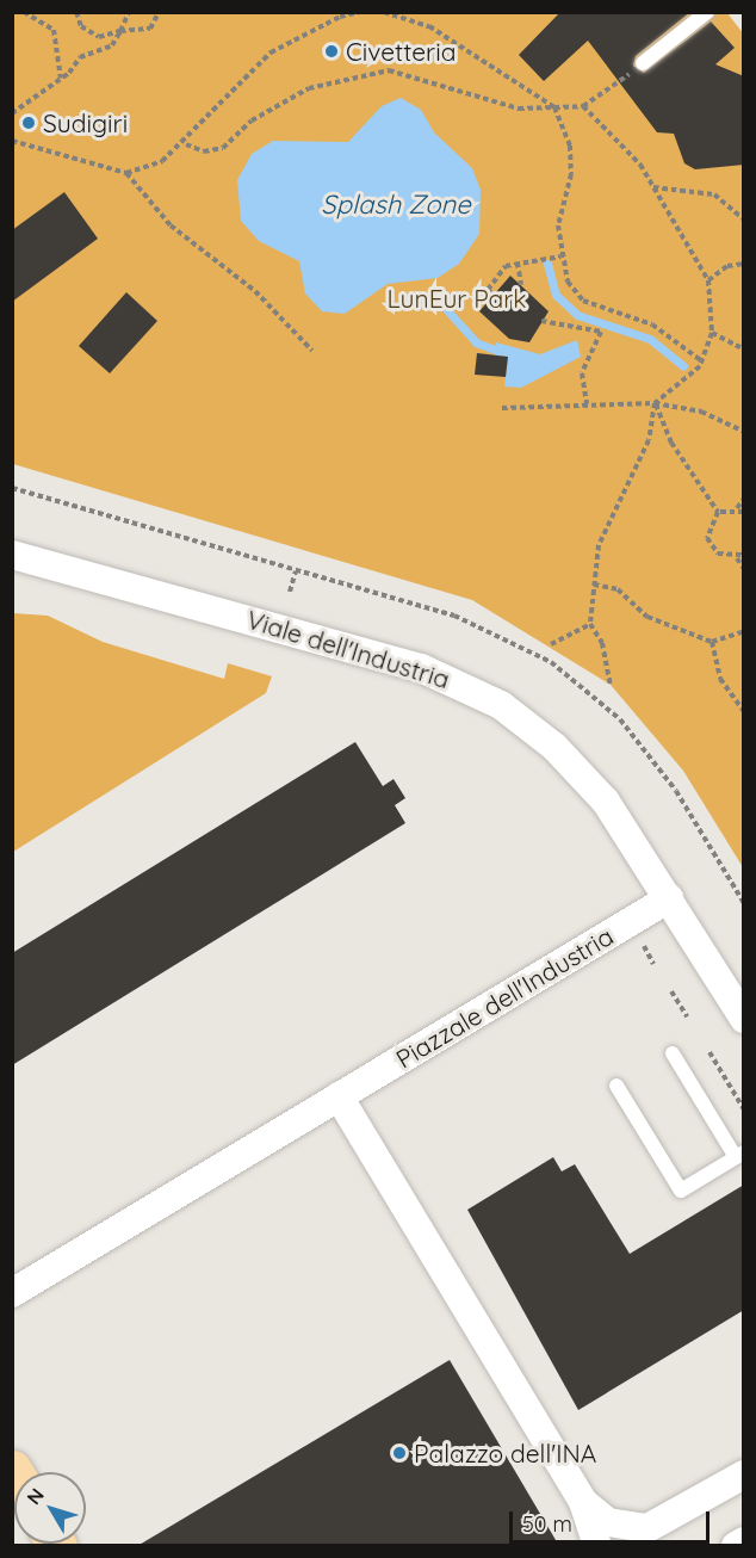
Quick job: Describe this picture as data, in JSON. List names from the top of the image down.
{
  "streets": {
    "street": ["Viale dell'Industria", "Piazzale dell'Industria"]
  },
  "crossings": [
    ["Viale dell'Industria", "Piazzale dell'Industria"]
  ],
  "water": ["Splash Zone"],
  "parks": ["LunEur Park"],
  "places": ["Civetteria", "Sudigiri", "Palazzo dell'INA"],
  "scale_bar": "50 m",
  "north": "top left"
}
